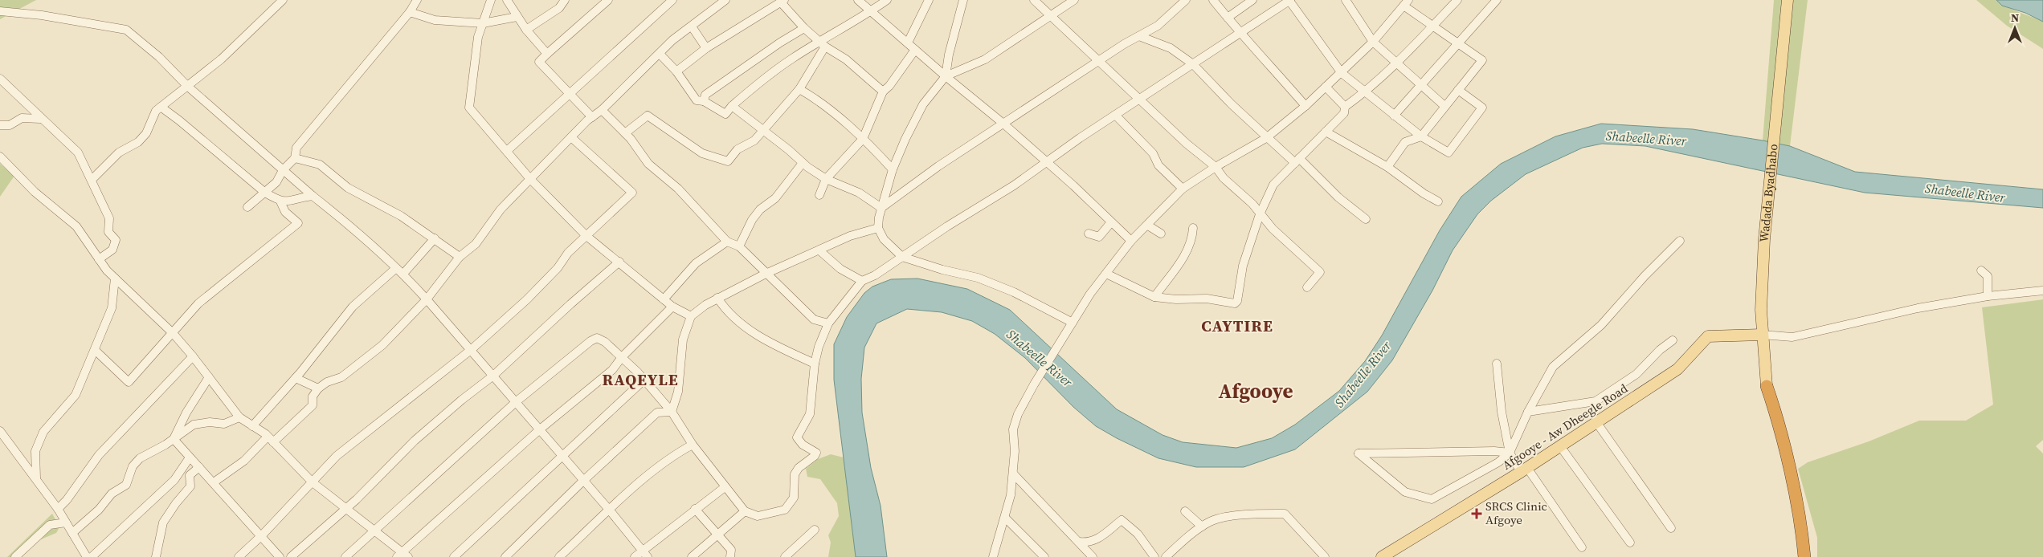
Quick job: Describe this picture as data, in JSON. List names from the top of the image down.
{
  "streets": {
    "highway": ["Wadada Byadhabo"],
    "main road": ["Afgooye - Aw Dheegle Road"]
  },
  "crossings": [
    ["Wadada Byadhabo", "Afgooye - Aw Dheegle Road"]
  ],
  "districts": ["CAYTIRE", "RAQEYLE", "Afgooye"],
  "water": ["Shabeelle River"],
  "places": {
    "health": ["SRCS Clinic Afgoye"]
  },
  "north": "top"
}
